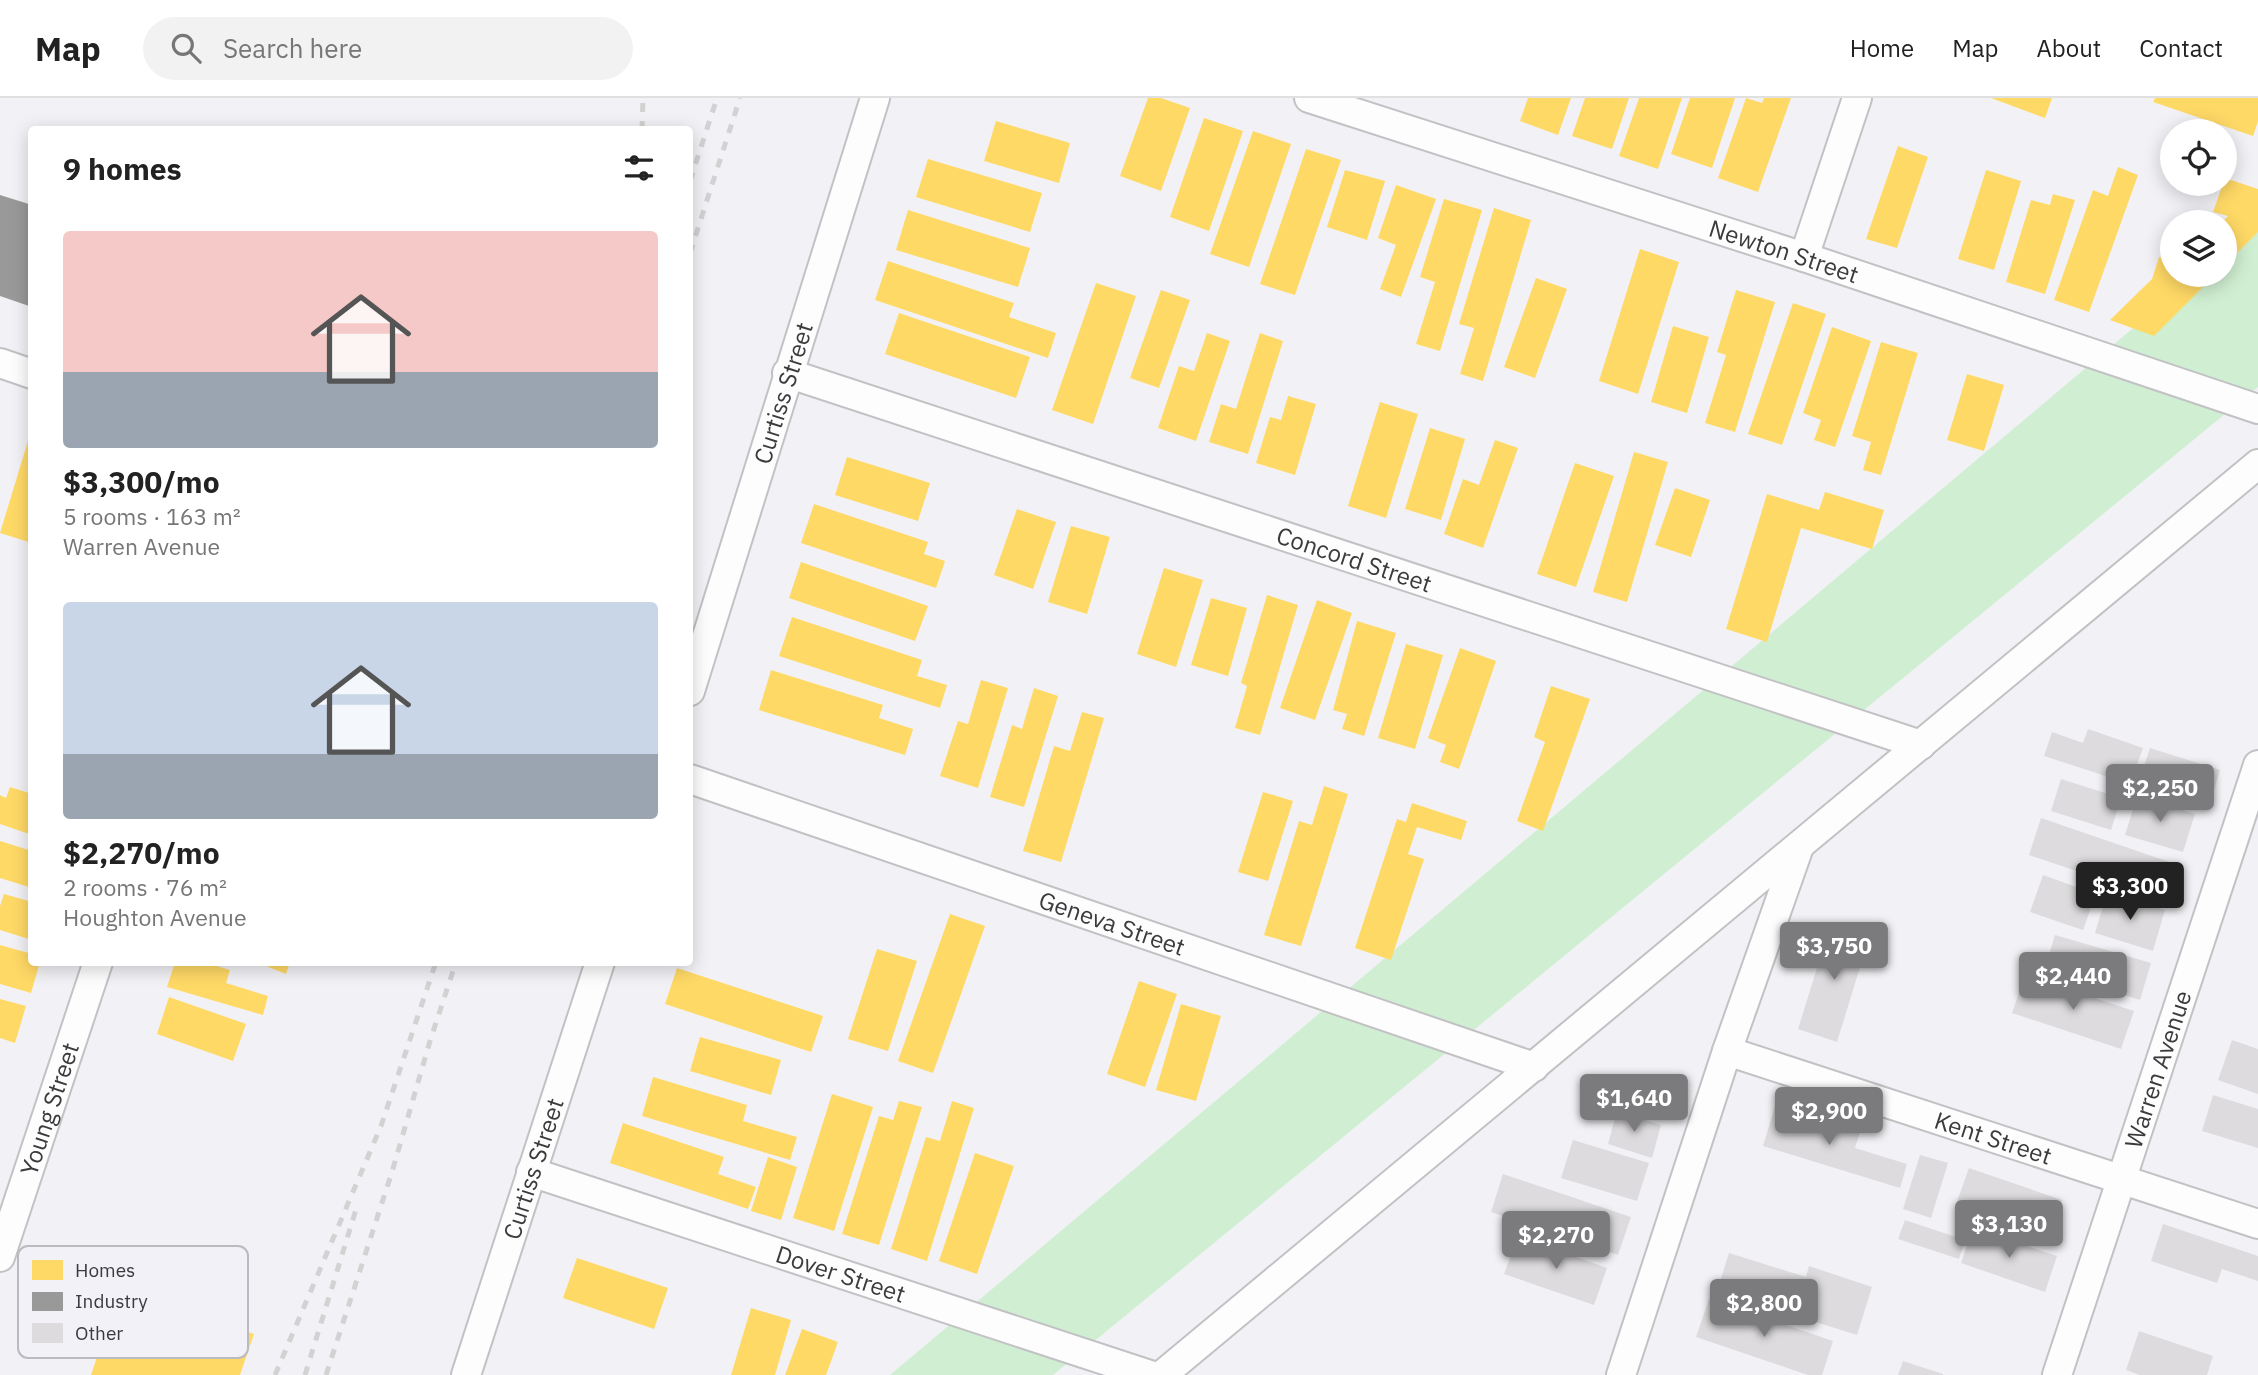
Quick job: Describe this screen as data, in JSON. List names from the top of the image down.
{
  "streets": {
    "street": [
      "Newton Street",
      "Curtiss Street",
      "Concord Street",
      "Geneva Street",
      "Warren Avenue",
      "Young Street",
      "Kent Street",
      "Dover Street"
    ]
  },
  "crossings": [
    ["Curtiss Street", "Concord Street"],
    ["Curtiss Street", "Dover Street"],
    ["Warren Avenue", "Kent Street"]
  ],
  "legend": ["Homes", "Industry", "Other"],
  "page": {
    "header": "Map",
    "search": "Search here",
    "nav": [
      "Home",
      "Map",
      "About",
      "Contact"
    ],
    "heading": "9 homes",
    "list": [
      {
        "name": "$3,300/mo",
        "note": "5 rooms · 163 m² · Warren Avenue"
      },
      {
        "name": "$2,270/mo",
        "note": "2 rooms · 76 m² · Houghton Avenue"
      }
    ],
    "price": [
      "$2,250",
      "$3,300",
      "$3,750",
      "$2,440",
      "$1,640",
      "$2,900",
      "$3,130",
      "$2,270",
      "$2,800"
    ]
  }
}
